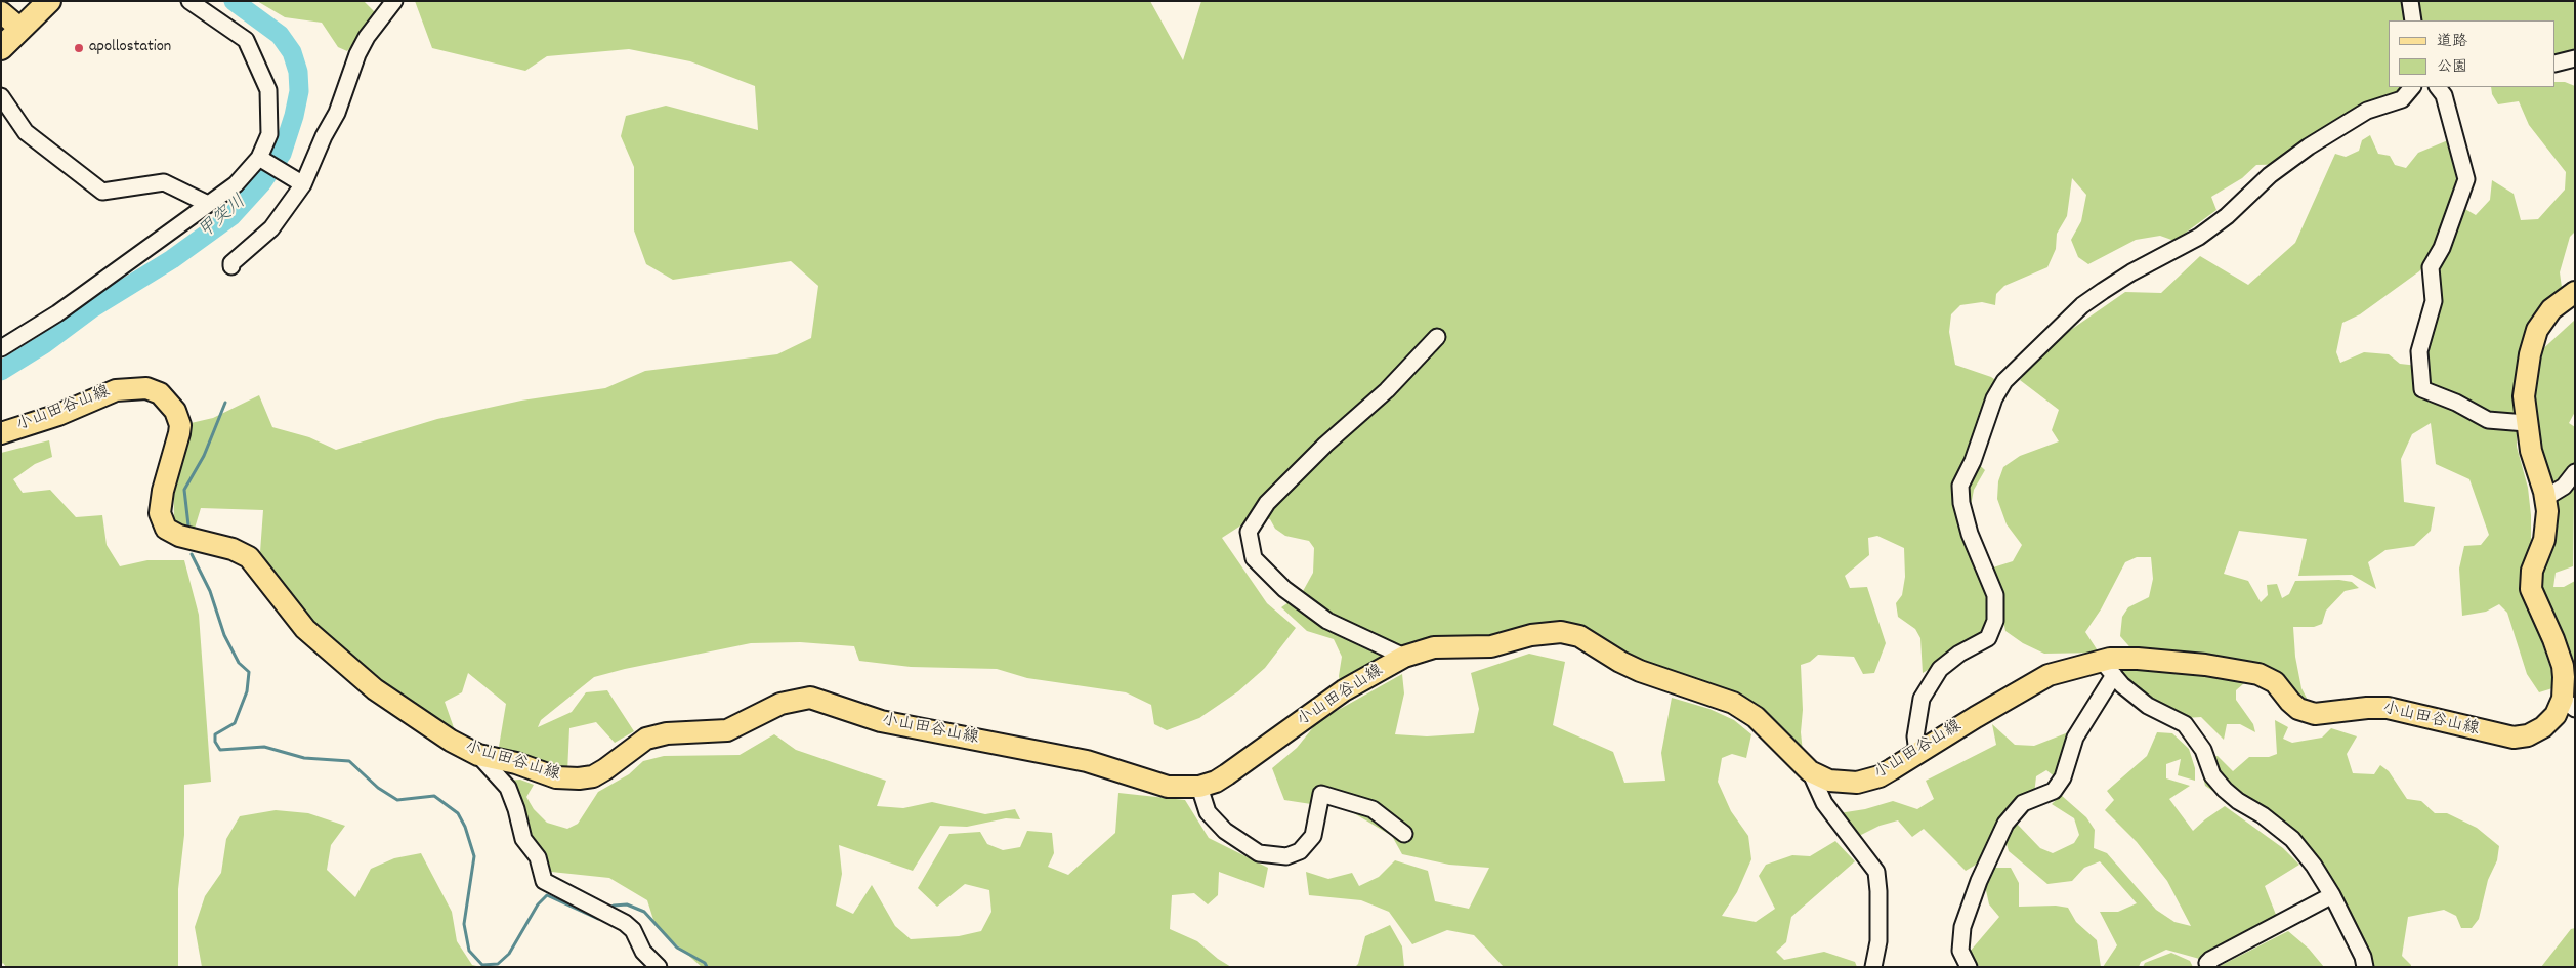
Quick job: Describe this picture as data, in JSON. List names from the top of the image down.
{
  "streets": {
    "main road": ["小山田谷山線"]
  },
  "water": ["甲突川"],
  "places": ["apollostation"],
  "legend": ["道路", "公園"]
}
